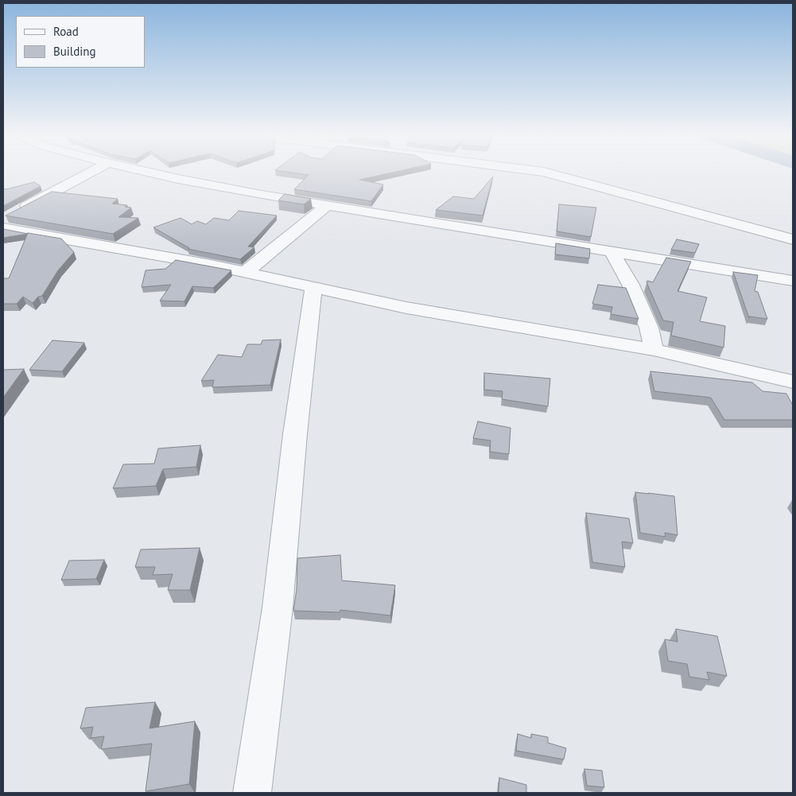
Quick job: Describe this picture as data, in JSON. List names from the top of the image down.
{
  "legend": ["Road", "Building"]
}
